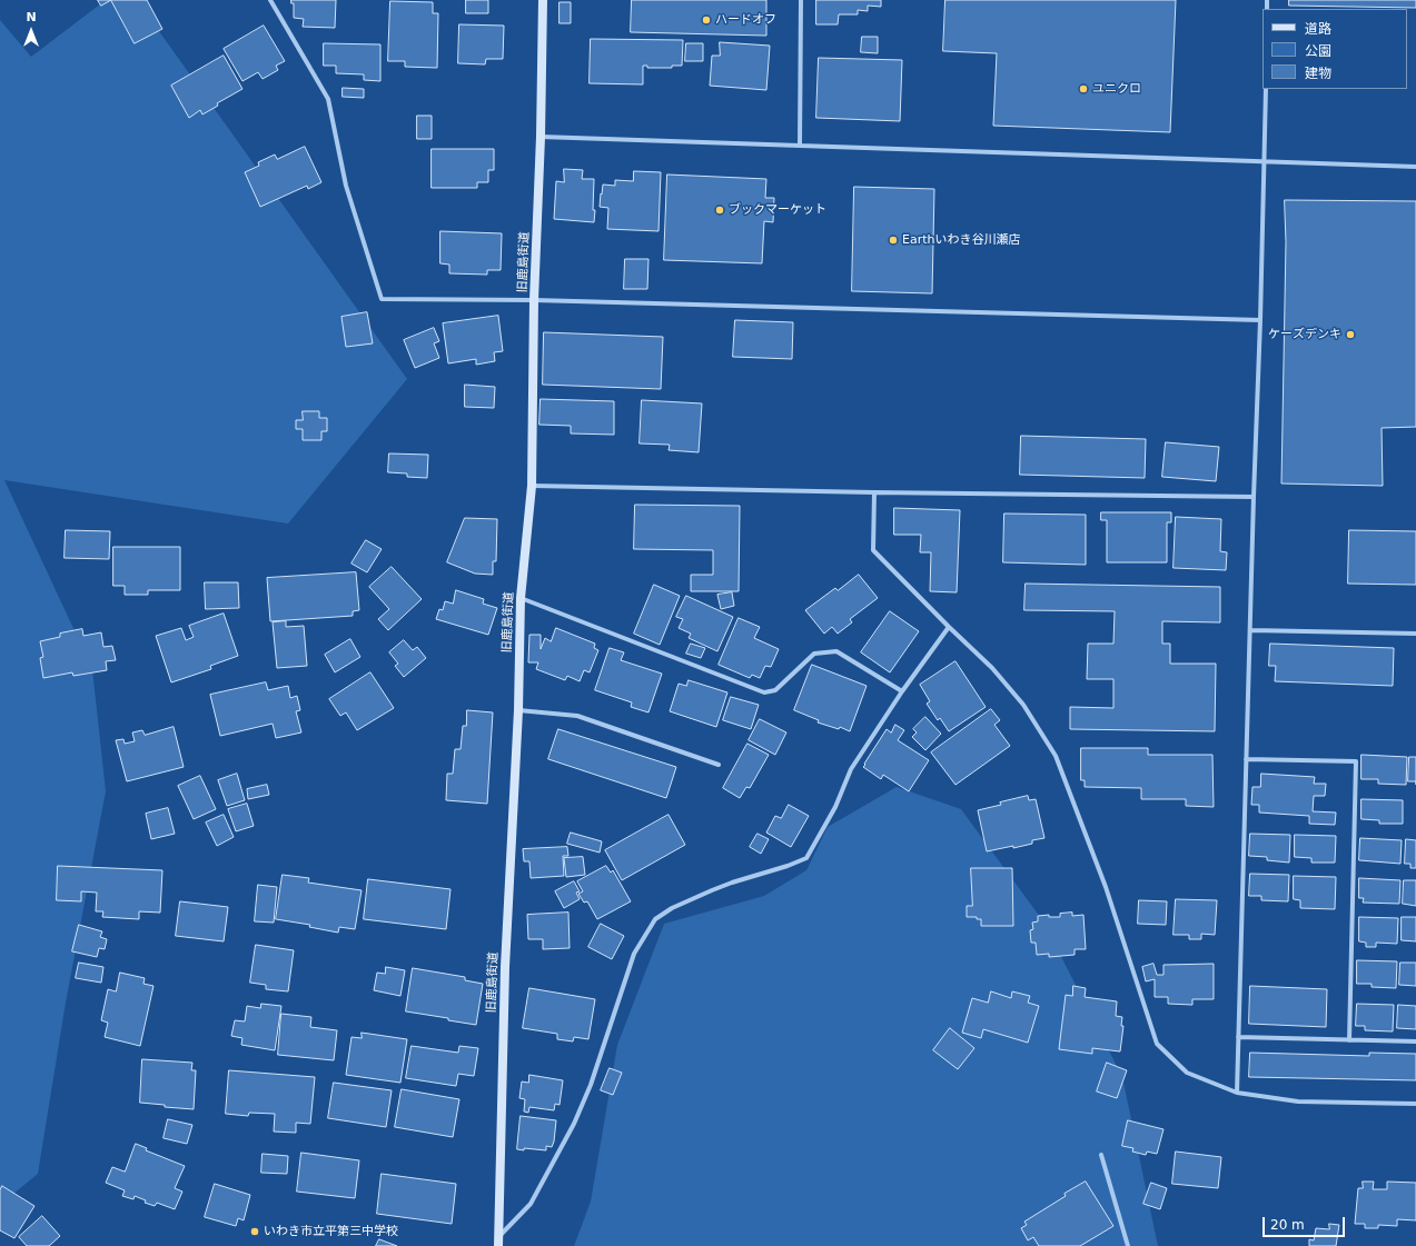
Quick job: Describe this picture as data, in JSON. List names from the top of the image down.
{
  "streets": {
    "street": ["旧鹿島街道"]
  },
  "places": [
    "ハードオフ",
    "ユニクロ",
    "ブックマーケット",
    "Earthいわき谷川瀬店",
    "ケーズデンキ",
    "いわき市立平第三中学校"
  ],
  "legend": ["道路", "公園", "建物"],
  "scale_bar": "20 m",
  "north": "top"
}
